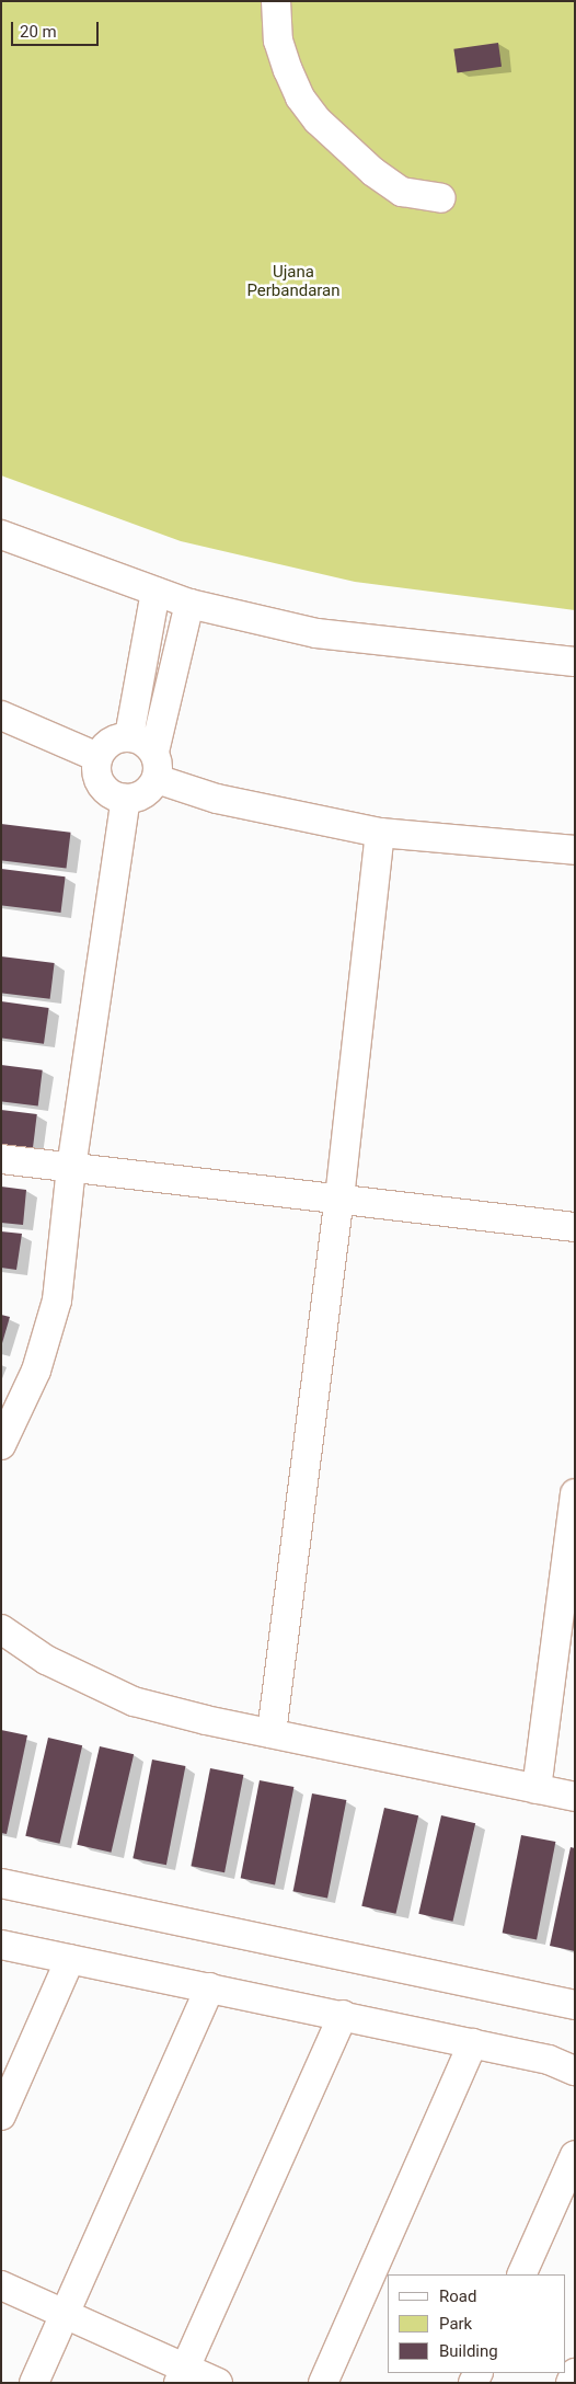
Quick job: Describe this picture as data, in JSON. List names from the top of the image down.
{
  "parks": ["Ujana Perbandaran"],
  "legend": ["Road", "Park", "Building"],
  "scale_bar": "20 m"
}
